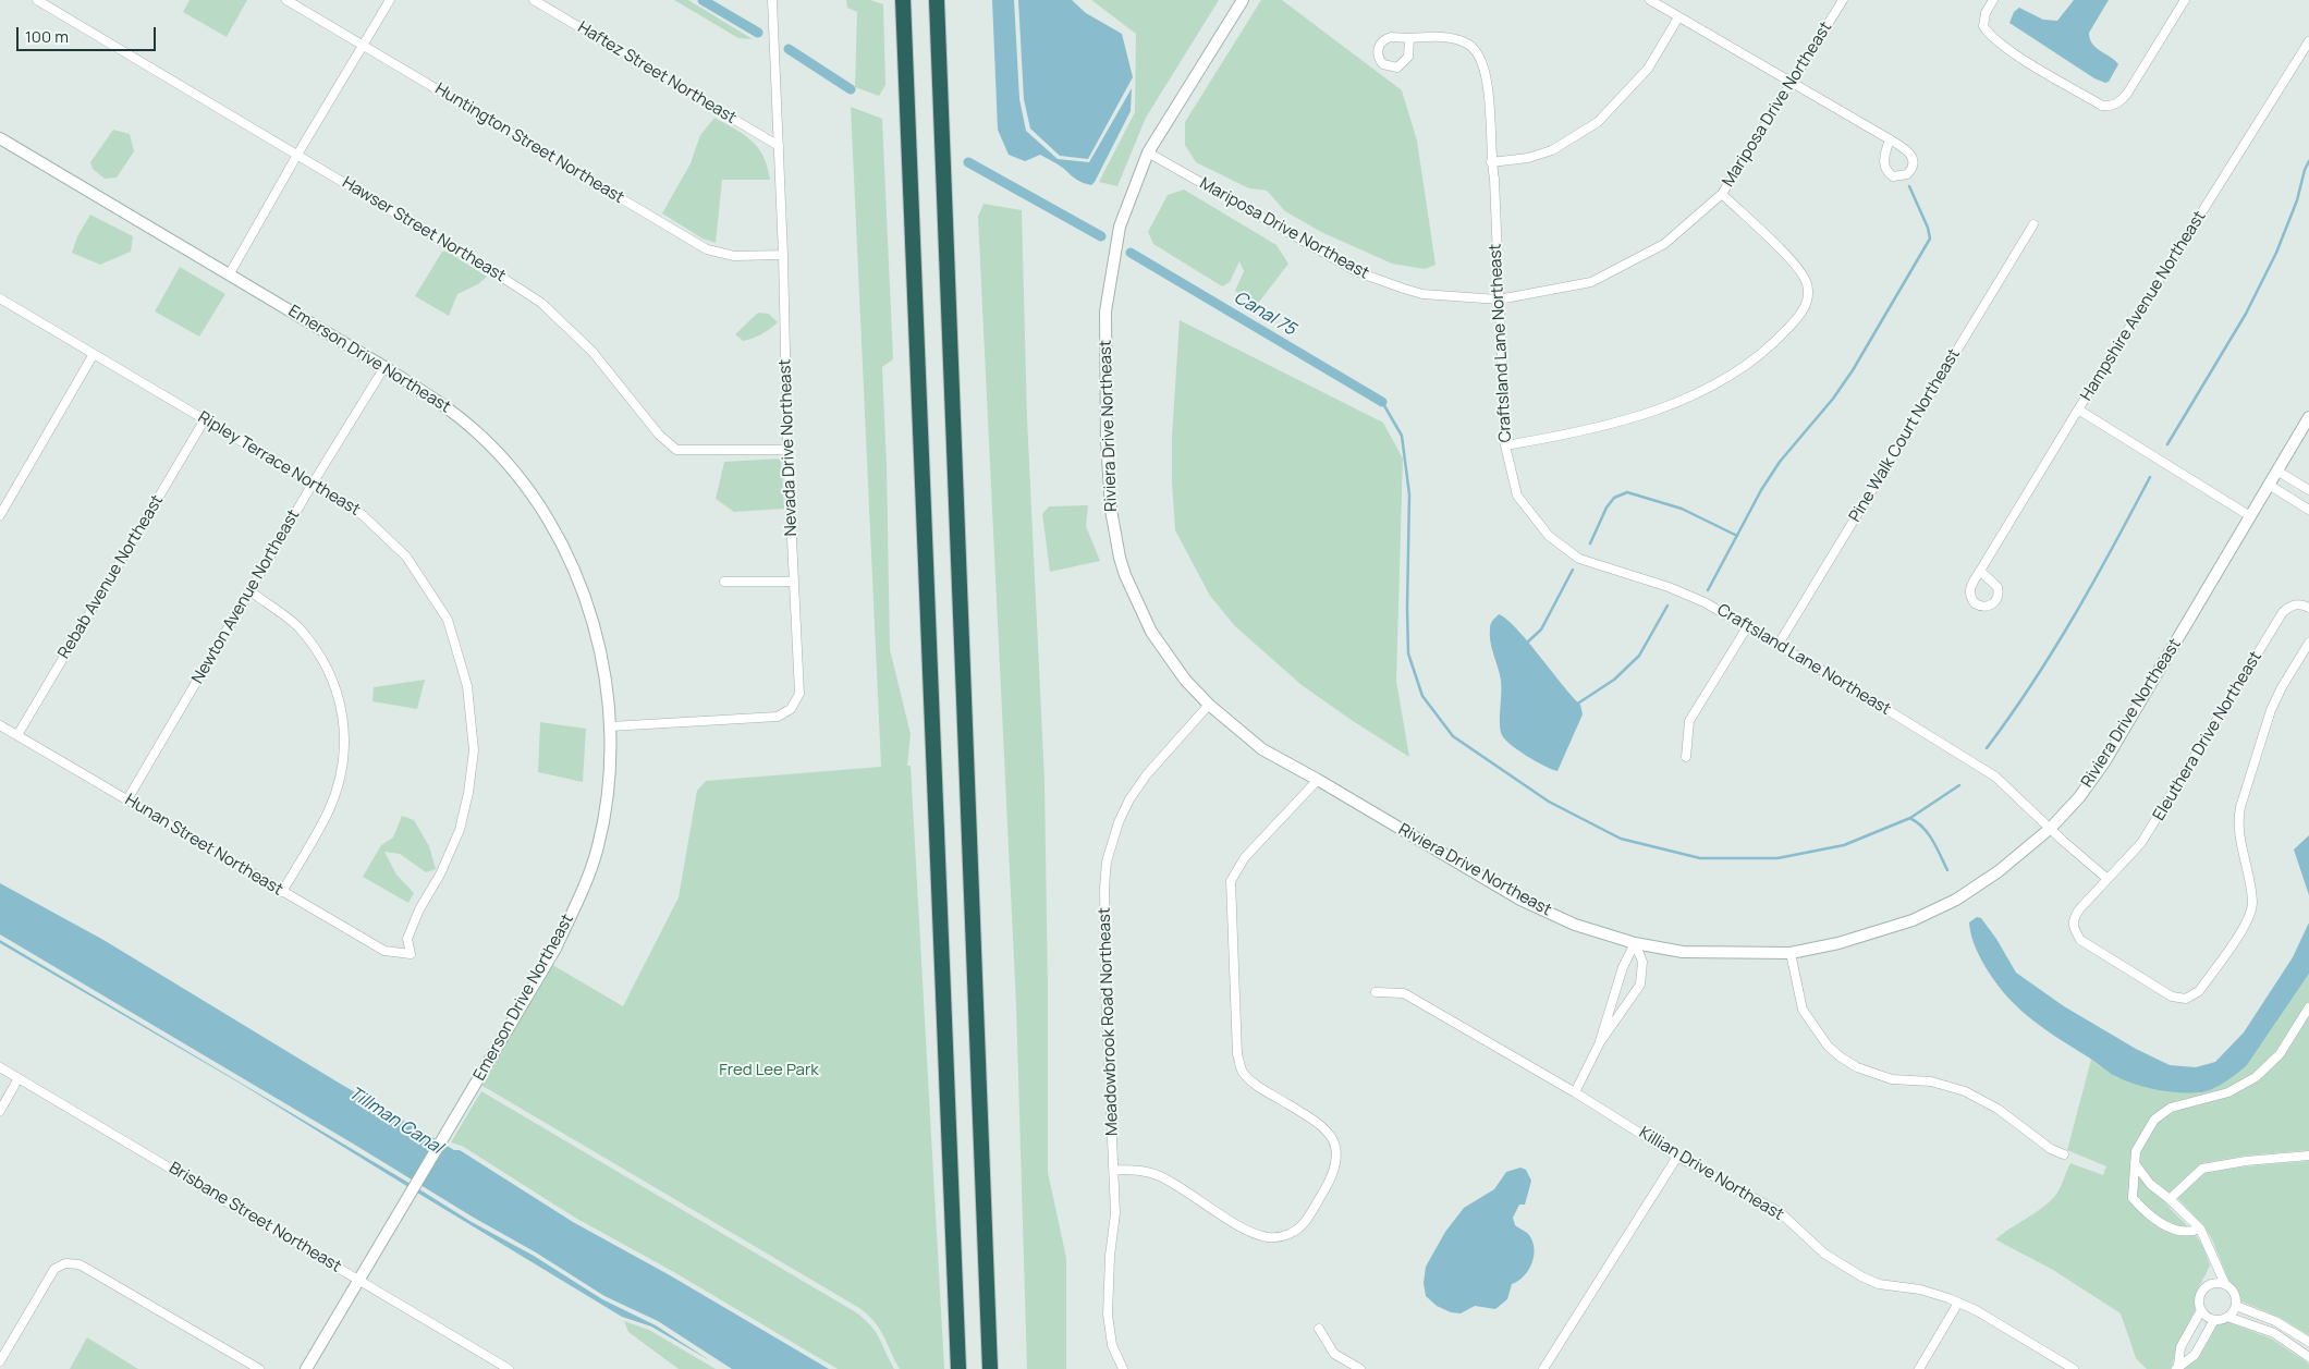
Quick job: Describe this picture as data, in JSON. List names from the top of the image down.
{
  "streets": {
    "street": [
      "Haftez Street Northeast",
      "Mariposa Drive Northeast",
      "Huntington Street Northeast",
      "Hawser Street Northeast",
      "Hampshire Avenue Northeast",
      "Craftsland Lane Northeast",
      "Emerson Drive Northeast",
      "Riviera Drive Northeast",
      "Pine Walk Court Northeast",
      "Nevada Drive Northeast",
      "Ripley Terrace Northeast",
      "Rebab Avenue Northeast",
      "Newton Avenue Northeast",
      "Eleuthera Drive Northeast",
      "Hunan Street Northeast",
      "Meadowbrook Road Northeast",
      "Killian Drive Northeast",
      "Brisbane Street Northeast"
    ]
  },
  "crossings": [
    ["Haftez Street Northeast", "Nevada Drive Northeast"],
    ["Mariposa Drive Northeast", "Craftsland Lane Northeast"],
    ["Mariposa Drive Northeast", "Riviera Drive Northeast"],
    ["Huntington Street Northeast", "Nevada Drive Northeast"],
    ["Hawser Street Northeast", "Nevada Drive Northeast"],
    ["Craftsland Lane Northeast", "Riviera Drive Northeast"],
    ["Craftsland Lane Northeast", "Pine Walk Court Northeast"],
    ["Emerson Drive Northeast", "Nevada Drive Northeast"],
    ["Emerson Drive Northeast", "Newton Avenue Northeast"],
    ["Emerson Drive Northeast", "Brisbane Street Northeast"],
    ["Riviera Drive Northeast", "Meadowbrook Road Northeast"],
    ["Ripley Terrace Northeast", "Rebab Avenue Northeast"],
    ["Ripley Terrace Northeast", "Newton Avenue Northeast"],
    ["Ripley Terrace Northeast", "Hunan Street Northeast"],
    ["Rebab Avenue Northeast", "Hunan Street Northeast"],
    ["Newton Avenue Northeast", "Hunan Street Northeast"]
  ],
  "water": ["Canal 75", "Tillman Canal"],
  "parks": ["Fred Lee Park"],
  "scale_bar": "100 m"
}
